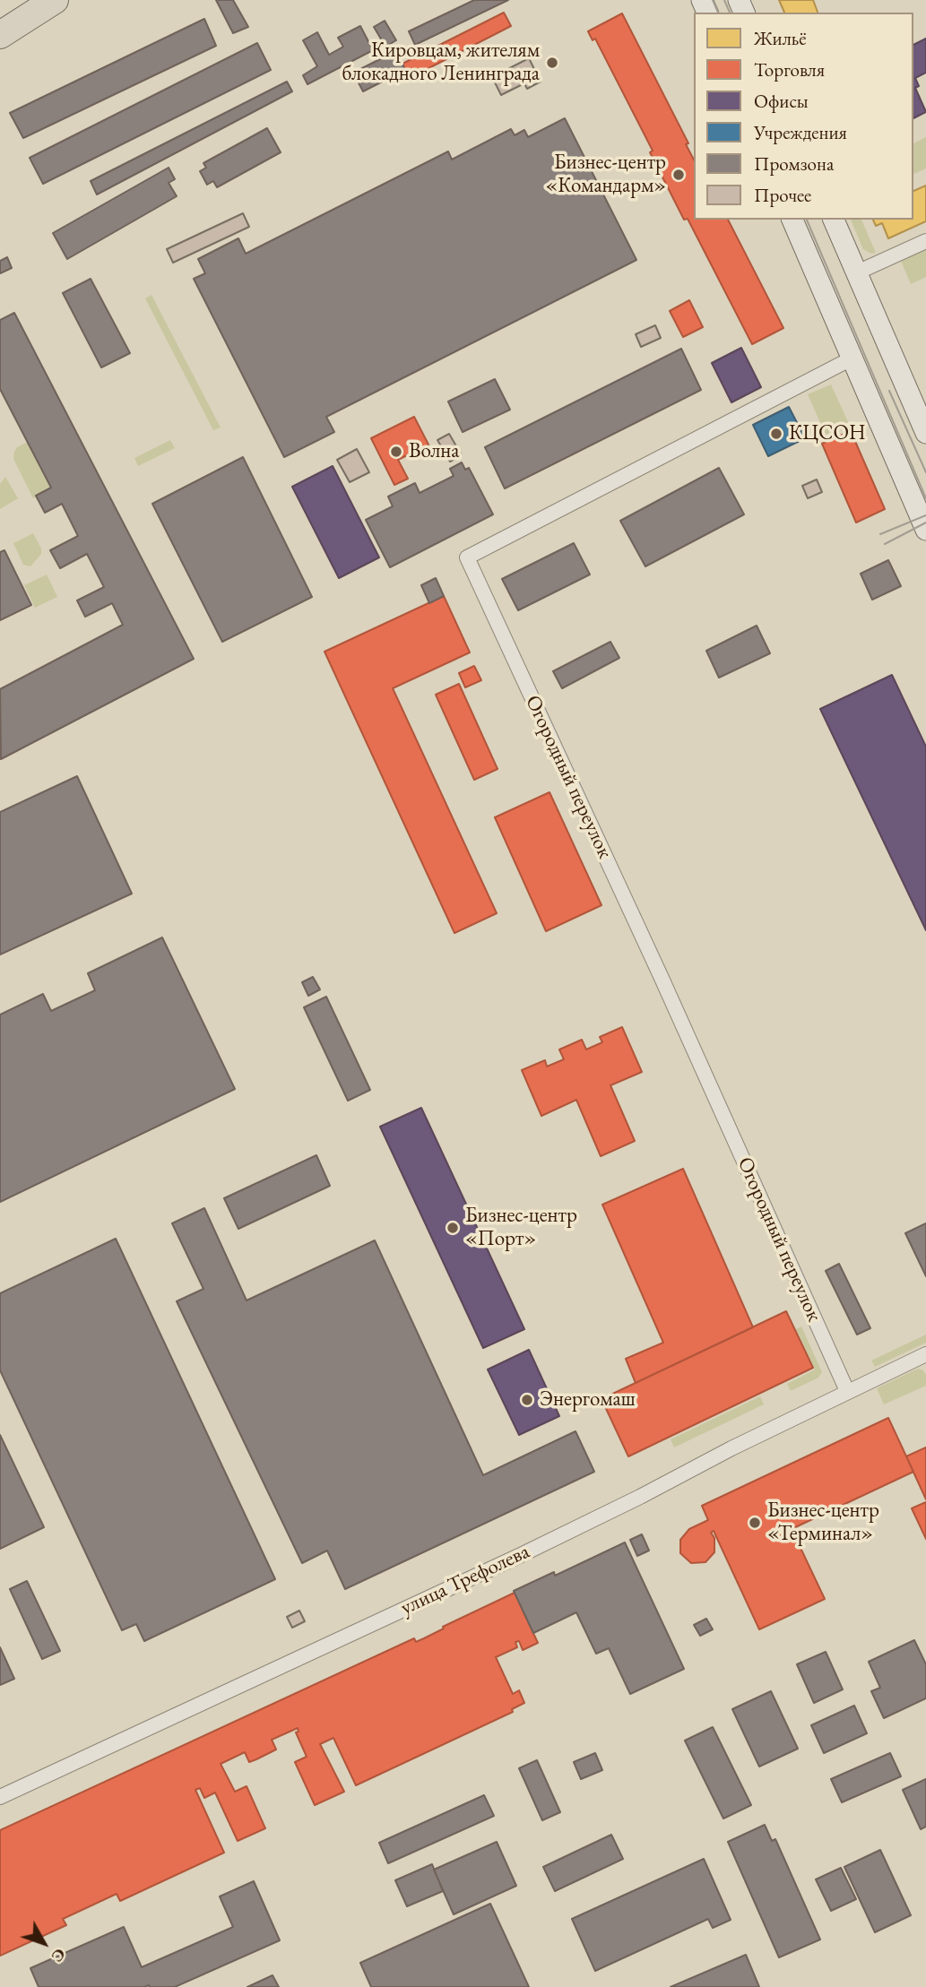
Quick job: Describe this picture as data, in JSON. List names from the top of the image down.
{
  "streets": {
    "street": ["Огородный переулок", "улица Трефолева"]
  },
  "crossings": [
    ["Огородный переулок", "улица Трефолева"]
  ],
  "places": [
    "Кировцам, жителям блокадного Ленинграда",
    "Бизнес-центр «Командарм»",
    "КЦСОН",
    "Волна",
    "Бизнес-центр «Порт»",
    "Энергомаш",
    "Бизнес-центр «Терминал»"
  ],
  "legend": [
    "Жильё",
    "Торговля",
    "Офисы",
    "Учреждения",
    "Промзона",
    "Прочее"
  ],
  "north": "bottom right"
}
